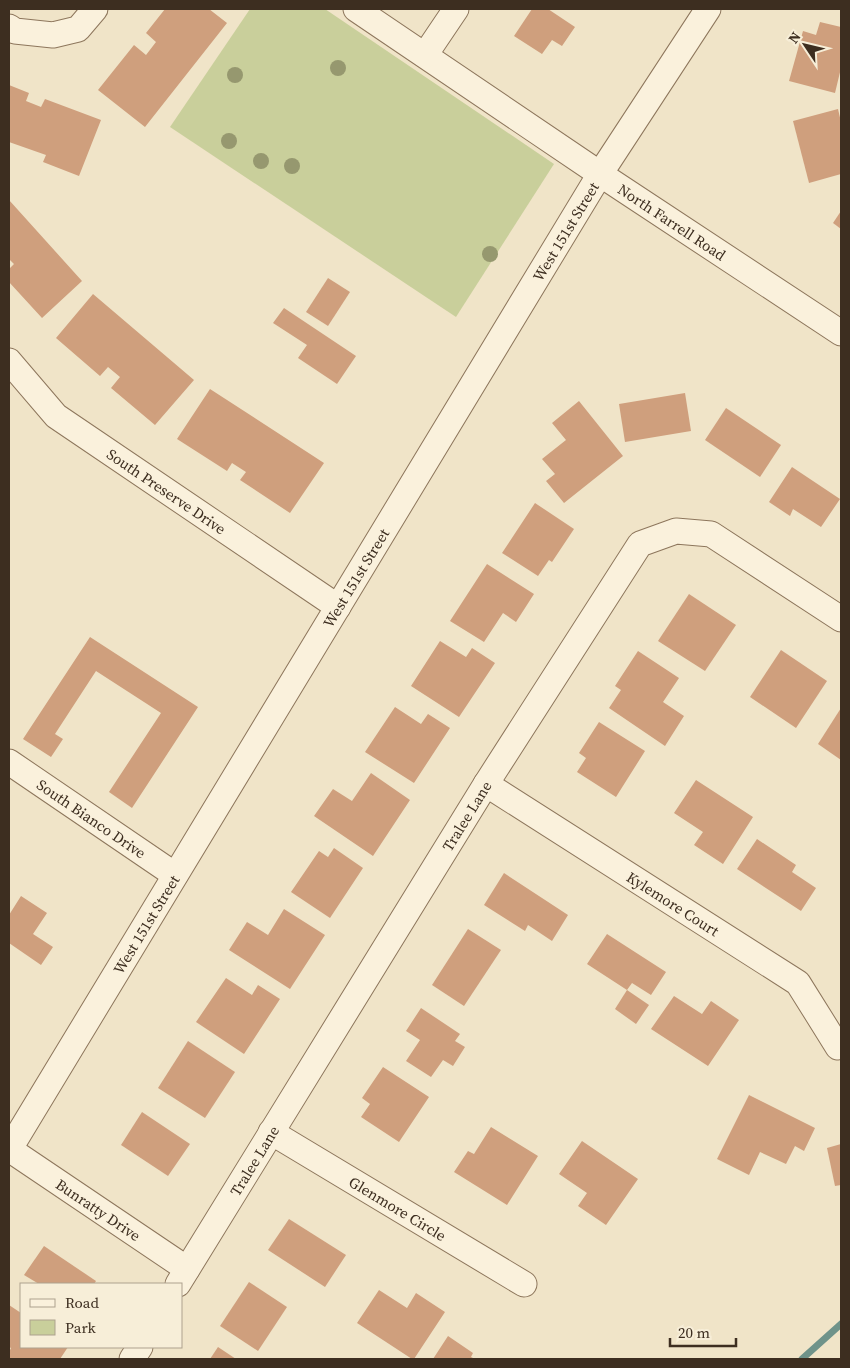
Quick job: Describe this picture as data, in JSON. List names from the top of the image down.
{
  "streets": {
    "street": [
      "North Farrell Road",
      "West 151st Street",
      "South Preserve Drive",
      "Tralee Lane",
      "South Bianco Drive",
      "Kylemore Court",
      "Glenmore Circle",
      "Bunratty Drive"
    ]
  },
  "crossings": [
    ["North Farrell Road", "West 151st Street"],
    ["West 151st Street", "South Preserve Drive"],
    ["West 151st Street", "South Bianco Drive"],
    ["West 151st Street", "Bunratty Drive"],
    ["Tralee Lane", "Kylemore Court"],
    ["Tralee Lane", "Glenmore Circle"],
    ["Tralee Lane", "Bunratty Drive"]
  ],
  "legend": ["Road", "Park"],
  "scale_bar": "20 m",
  "north": "top left"
}
